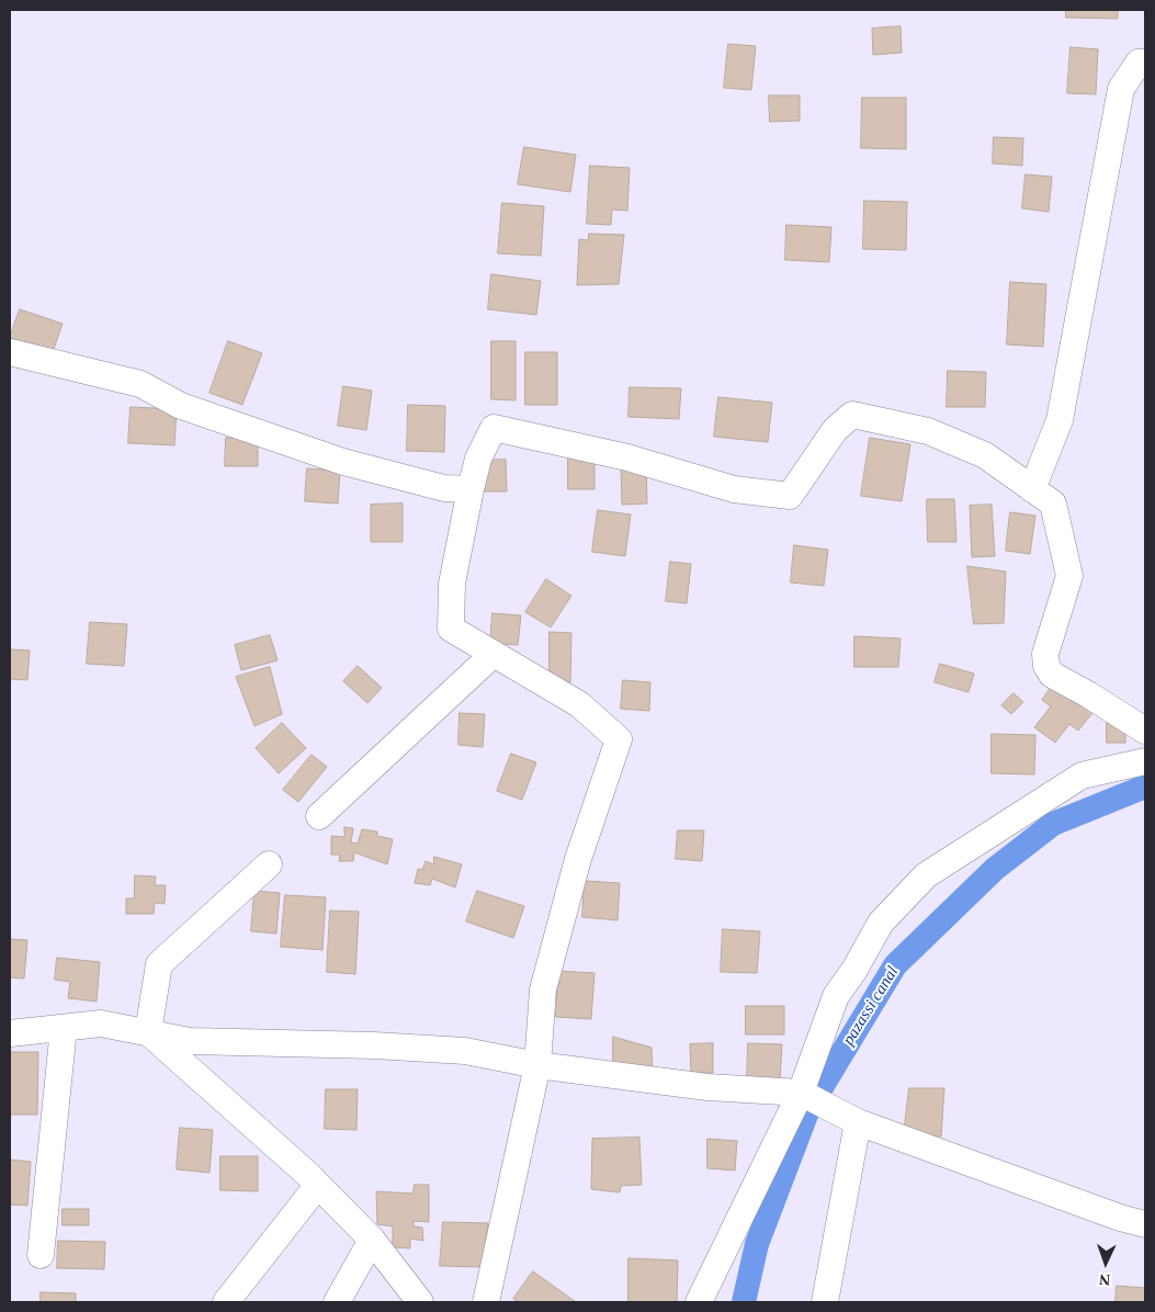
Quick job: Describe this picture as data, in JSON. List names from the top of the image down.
{
  "water": ["pazassi canal"],
  "north": "bottom"
}
